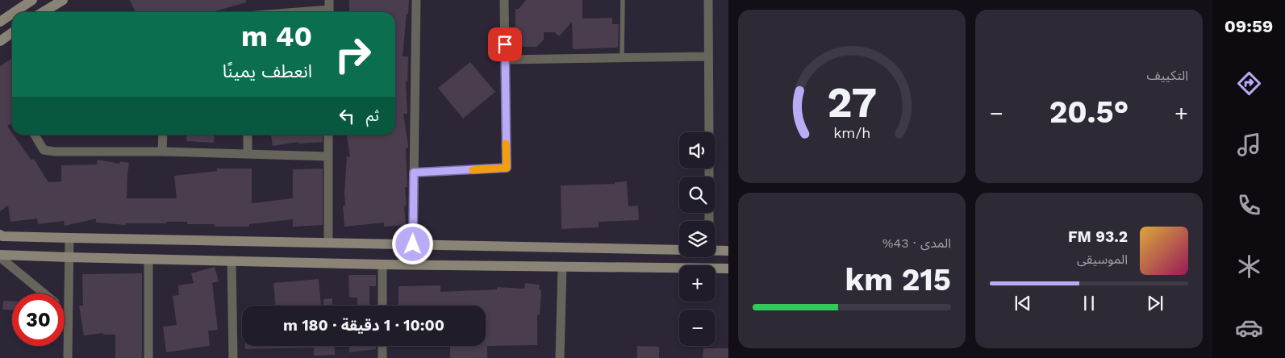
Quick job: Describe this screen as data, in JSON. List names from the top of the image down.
{
  "page": {
    "tabs": "09:59",
    "tile": [
      "التكييف",
      ["المدى · 43%", "215 km"]
    ],
    "turn": ["40 m", "انعطف يمينًا"],
    "heat": ["−", "20.5°", "+"],
    "then": "ثم",
    "map_buttons": ["+", "−"],
    "song": ["93.2 FM", "الموسيقى"],
    "limit": "30",
    "trip": "10:00 · 1 دقيقة · 180 m",
    "gauge": ["27", "km/h"]
  }
}
